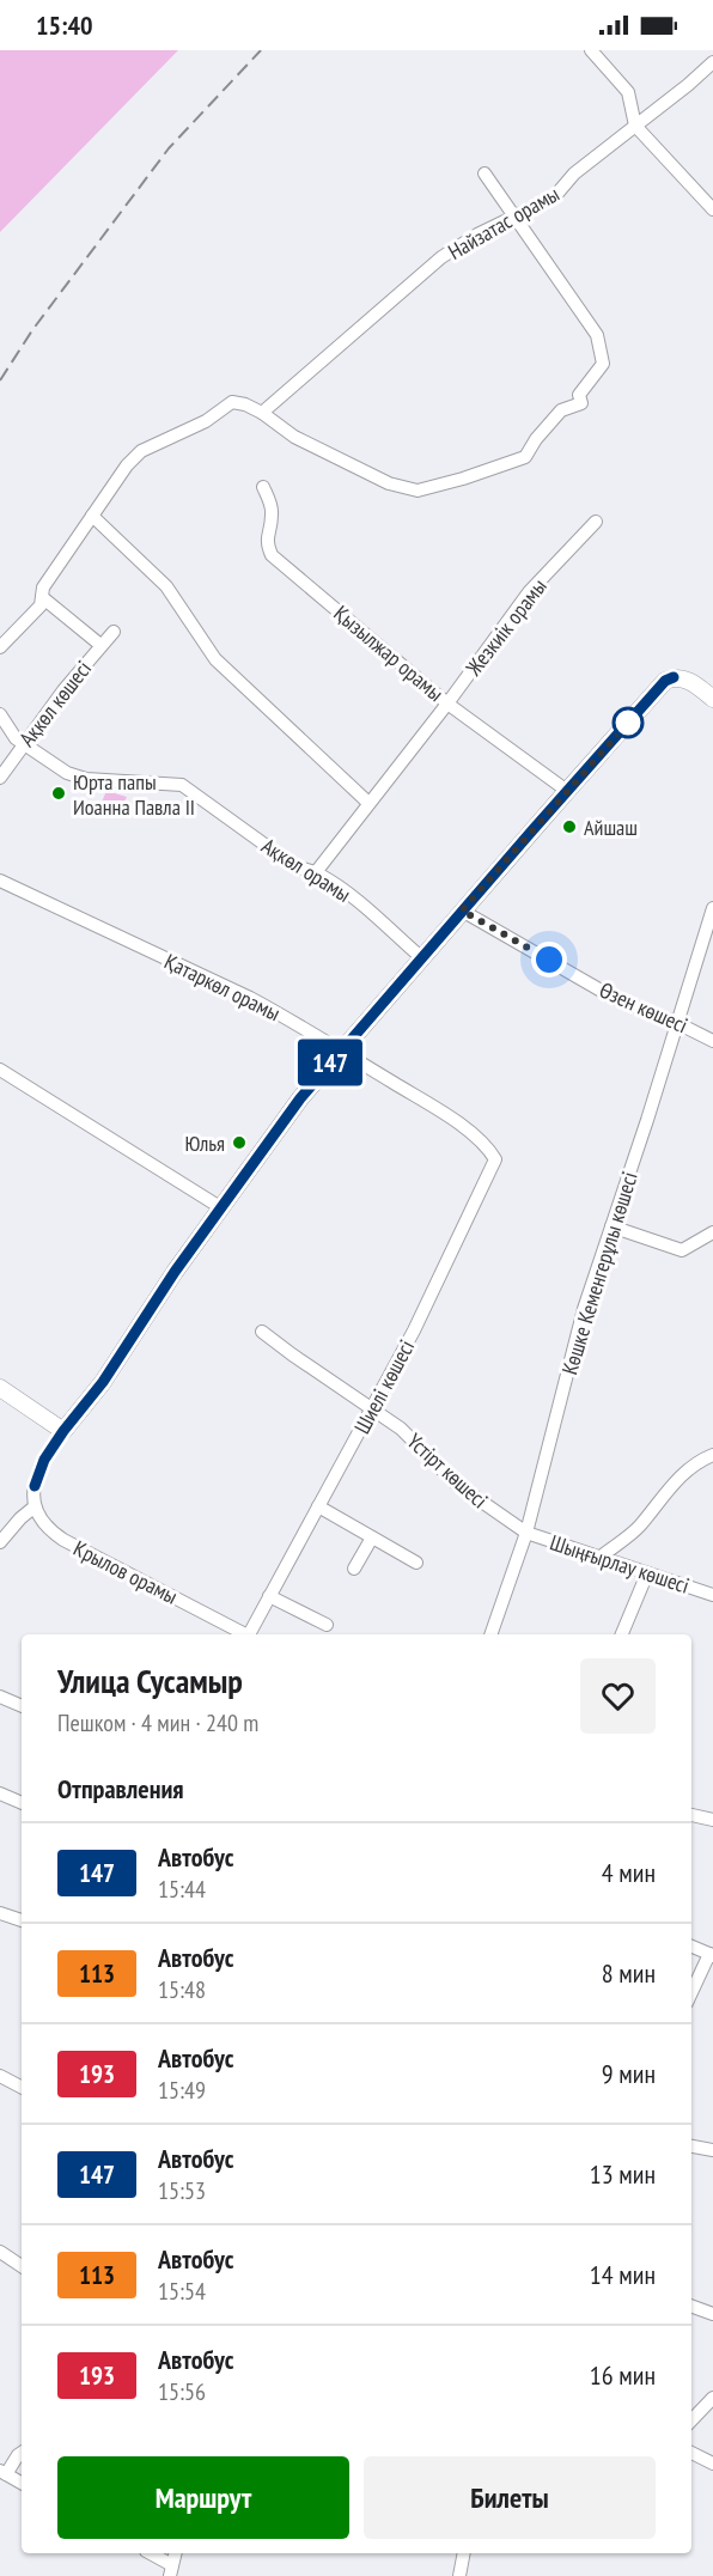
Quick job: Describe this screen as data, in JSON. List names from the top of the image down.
{
  "streets": {
    "street": [
      "Найзатас орамы",
      "Жезкиік орамы",
      "Қызылжар орамы",
      "Ақкөл көшесі",
      "Ақкөл орамы",
      "Қатаркөл орамы",
      "Өзен көшесі",
      "Көшке Кеменгерұлы көшесі",
      "Шиелі көшесі",
      "Үстірт көшесі",
      "Шыңғырлау көшесі",
      "Крылов орамы"
    ]
  },
  "crossings": [
    ["Жезкиік орамы", "Қызылжар орамы"],
    ["Жезкиік орамы", "Ақкөл орамы"],
    ["Ақкөл көшесі", "Ақкөл орамы"],
    ["Қатаркөл орамы", "Шиелі көшесі"],
    ["Өзен көшесі", "Көшке Кеменгерұлы көшесі"],
    ["Көшке Кеменгерұлы көшесі", "Үстірт көшесі"],
    ["Көшке Кеменгерұлы көшесі", "Шыңғырлау көшесі"],
    ["Шиелі көшесі", "Үстірт көшесі"],
    ["Үстірт көшесі", "Шыңғырлау көшесі"]
  ],
  "places": ["Юрта папы Иоанна Павла II", "Айшаш", "Юлья"],
  "lines": ["bus line 147"],
  "page": {
    "status": "15:40",
    "on_map": "147",
    "heading": [
      ["Улица Сусамыр", "Пешком · 4 мин · 240 m"],
      "Отправления"
    ],
    "list": [
      {
        "mark": "147",
        "name": "Автобус",
        "note": "15:44",
        "value": "4 мин"
      },
      {
        "mark": "113",
        "name": "Автобус",
        "note": "15:48",
        "value": "8 мин"
      },
      {
        "mark": "193",
        "name": "Автобус",
        "note": "15:49",
        "value": "9 мин"
      },
      {
        "mark": "147",
        "name": "Автобус",
        "note": "15:53",
        "value": "13 мин"
      },
      {
        "mark": "113",
        "name": "Автобус",
        "note": "15:54",
        "value": "14 мин"
      },
      {
        "mark": "193",
        "name": "Автобус",
        "note": "15:56",
        "value": "16 мин"
      }
    ],
    "buttons": ["Маршрут", "Билеты"]
  }
}
